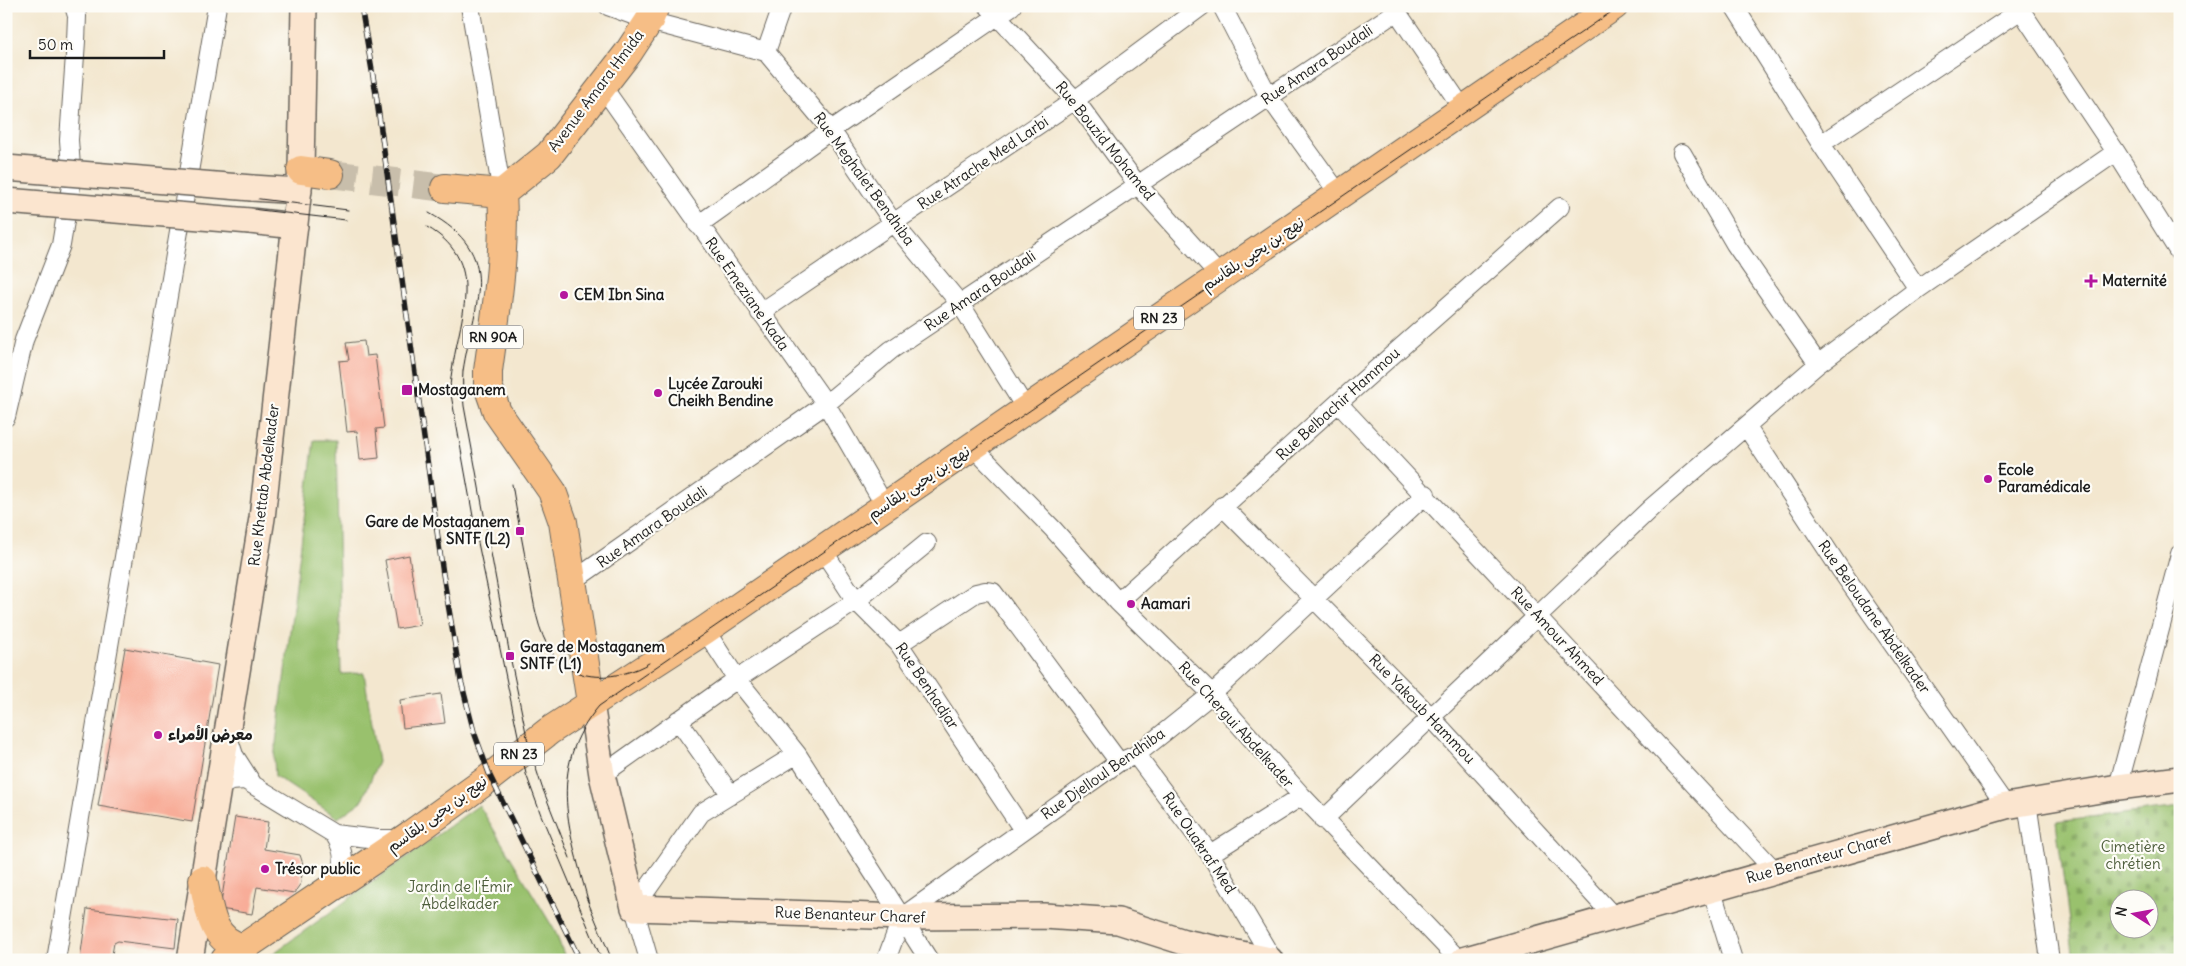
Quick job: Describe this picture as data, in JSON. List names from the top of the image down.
{
  "streets": {
    "main road": [
      "Avenue Amara Hmida",
      "نهج بن يحيى بلقاسم",
      "RN 23",
      "RN 90A",
      "Rue Khettab Abdelkader",
      "Rue Benanteur Charef"
    ],
    "street": [
      "Rue Amara Boudali",
      "Rue Bouzid Mohamed",
      "Rue Atrache Med Larbi",
      "Rue Meghalet Bendhiba",
      "Rue Emeziane Kada",
      "Rue Belbachir Hammou",
      "Rue Beloudane Abdelkader",
      "Rue Amour Ahmed",
      "Rue Benhadjar",
      "Rue Yakoub Hammou",
      "Rue Chergui Abdelkader",
      "Rue Djelloul Bendhiba",
      "Rue Ouakraf Med"
    ]
  },
  "crossings": [
    ["Rue Amara Boudali", "Rue Bouzid Mohamed"],
    ["Rue Amara Boudali", "Rue Meghalet Bendhiba"],
    ["Rue Amara Boudali", "Rue Emeziane Kada"],
    ["Rue Amara Boudali", "RN 90A"],
    ["Avenue Amara Hmida", "Rue Emeziane Kada"],
    ["Avenue Amara Hmida", "RN 90A"],
    ["Rue Bouzid Mohamed", "Rue Atrache Med Larbi"],
    ["Rue Bouzid Mohamed", "نهج بن يحيى بلقاسم"],
    ["Rue Atrache Med Larbi", "Rue Meghalet Bendhiba"],
    ["Rue Atrache Med Larbi", "Rue Emeziane Kada"],
    ["Rue Meghalet Bendhiba", "نهج بن يحيى بلقاسم"],
    ["نهج بن يحيى بلقاسم", "Rue Emeziane Kada"],
    ["نهج بن يحيى بلقاسم", "RN 90A"],
    ["نهج بن يحيى بلقاسم", "Rue Benhadjar"],
    ["نهج بن يحيى بلقاسم", "Rue Chergui Abdelkader"],
    ["Rue Belbachir Hammou", "Rue Amour Ahmed"],
    ["Rue Belbachir Hammou", "Rue Yakoub Hammou"],
    ["Rue Belbachir Hammou", "Rue Chergui Abdelkader"],
    ["Rue Beloudane Abdelkader", "Rue Benanteur Charef"],
    ["Rue Amour Ahmed", "Rue Djelloul Bendhiba"],
    ["Rue Amour Ahmed", "Rue Benanteur Charef"],
    ["Rue Benhadjar", "Rue Djelloul Bendhiba"],
    ["Rue Yakoub Hammou", "Rue Djelloul Bendhiba"],
    ["Rue Yakoub Hammou", "Rue Benanteur Charef"],
    ["Rue Chergui Abdelkader", "Rue Djelloul Bendhiba"],
    ["Rue Chergui Abdelkader", "Rue Benanteur Charef"],
    ["Rue Djelloul Bendhiba", "Rue Ouakraf Med"],
    ["Rue Djelloul Bendhiba", "Rue Benanteur Charef"],
    ["Rue Ouakraf Med", "Rue Benanteur Charef"]
  ],
  "parks": ["Cimetière chrétien", "Jardin de l'Émir Abdelkader"],
  "places": {
    "health": ["Maternité"],
    "other": [
      "CEM Ibn Sina",
      "Lycée Zarouki Cheikh Bendine",
      "Ecole Paramédicale",
      "Aamari",
      "معرض الأمراء",
      "Trésor public"
    ],
    "transit": ["Mostaganem", "Gare de Mostaganem SNTF (L2)", "Gare de Mostaganem SNTF (L1)"]
  },
  "scale_bar": "50 m",
  "north": "left"
}
